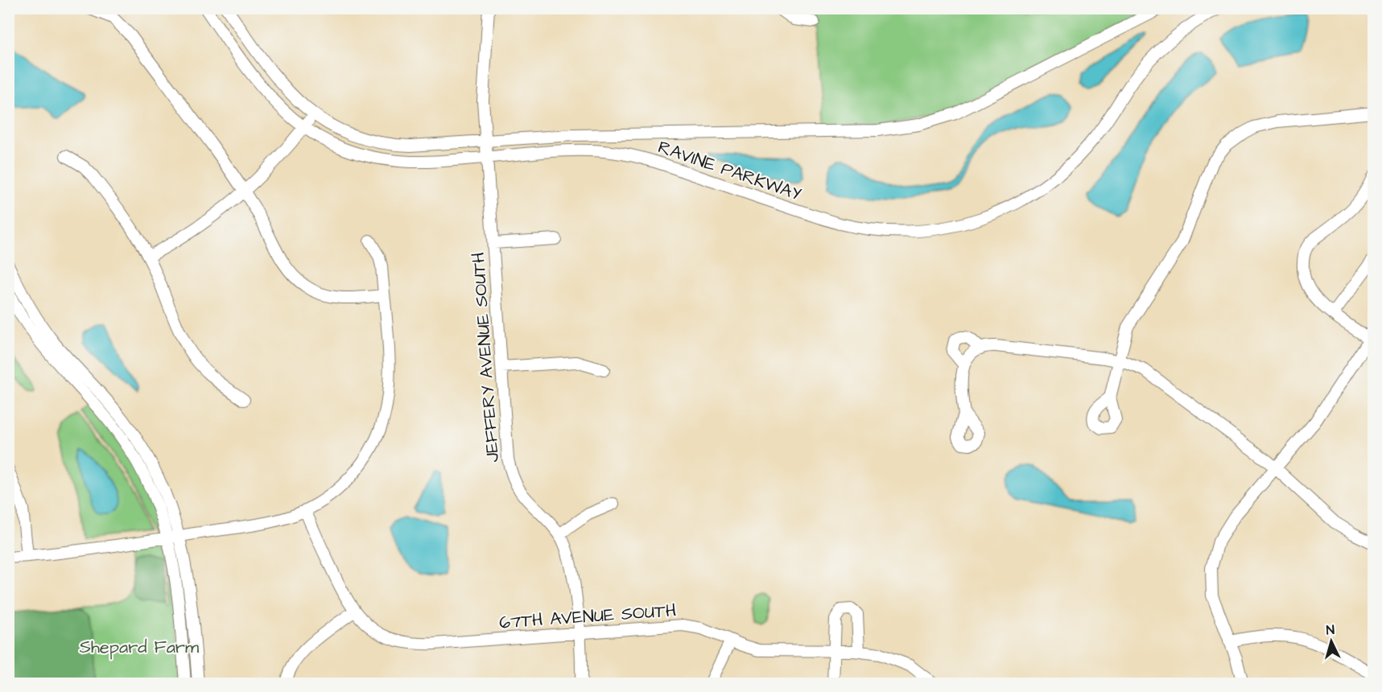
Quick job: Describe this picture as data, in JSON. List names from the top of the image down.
{
  "streets": {
    "street": ["RAVINE PARKWAY", "JEFFERY AVENUE SOUTH", "67TH AVENUE SOUTH"]
  },
  "crossings": [
    ["RAVINE PARKWAY", "JEFFERY AVENUE SOUTH"],
    ["JEFFERY AVENUE SOUTH", "67TH AVENUE SOUTH"]
  ],
  "parks": ["Shepard Farm"],
  "north": "top"
}
